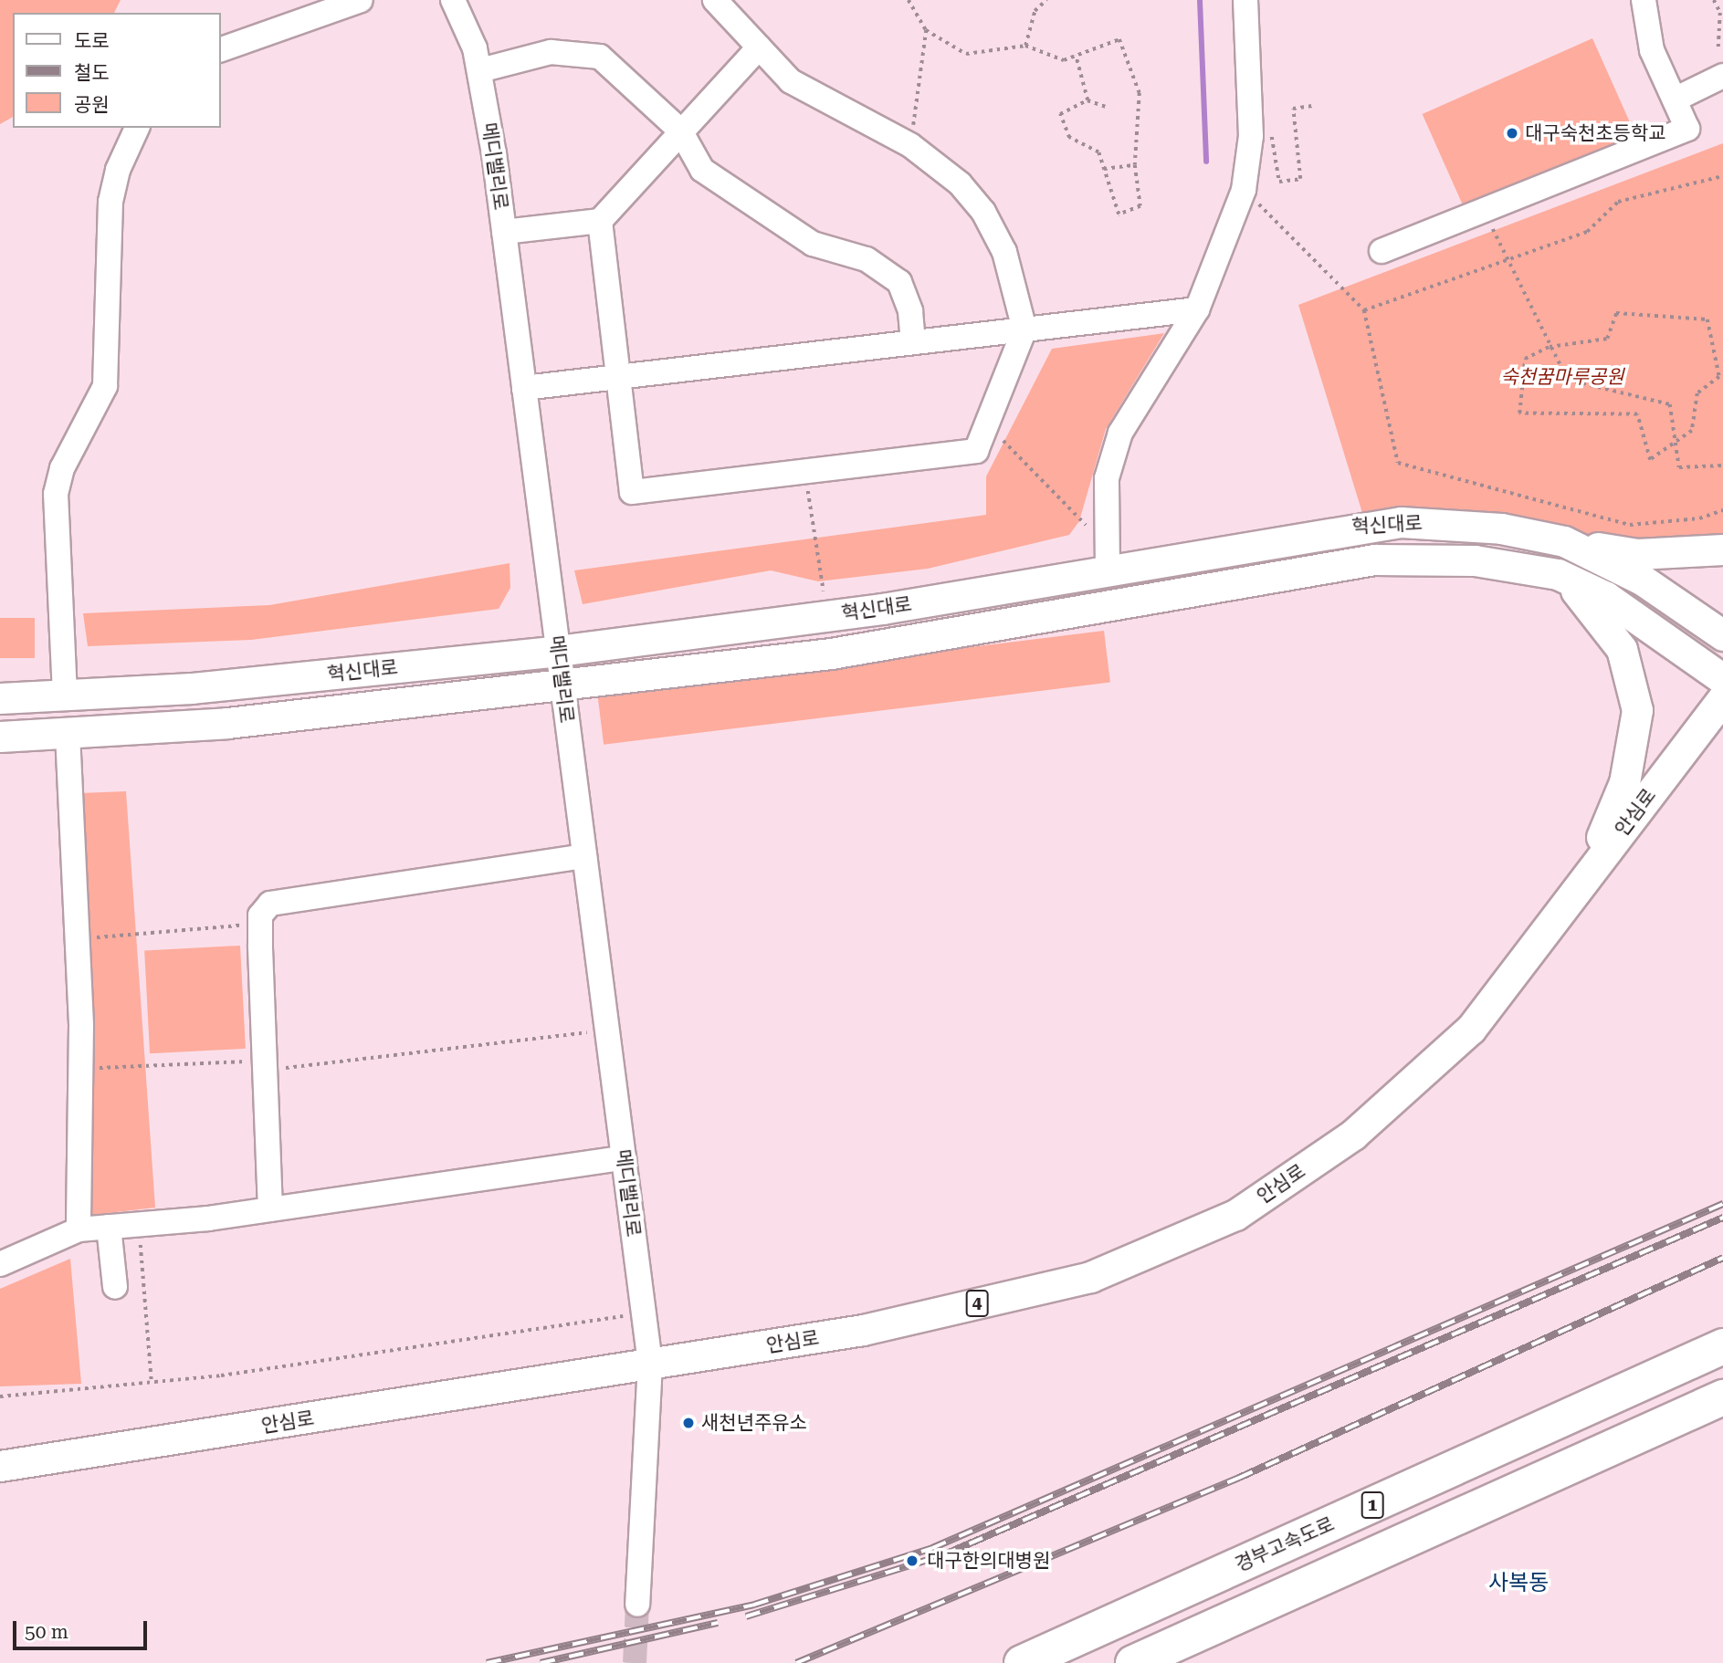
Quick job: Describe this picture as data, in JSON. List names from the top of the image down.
{
  "streets": {
    "highway": ["1", "경부고속도로"],
    "main road": ["혁신대로", "안심로", "4"],
    "street": ["메디밸리로"]
  },
  "crossings": [
    ["메디밸리로", "혁신대로"],
    ["메디밸리로", "안심로"]
  ],
  "districts": ["사복동"],
  "parks": ["숙천꿈마루공원"],
  "places": ["대구숙천초등학교", "새천년주유소", "대구한의대병원"],
  "legend": ["도로", "철도", "공원"],
  "scale_bar": "50 m"
}
